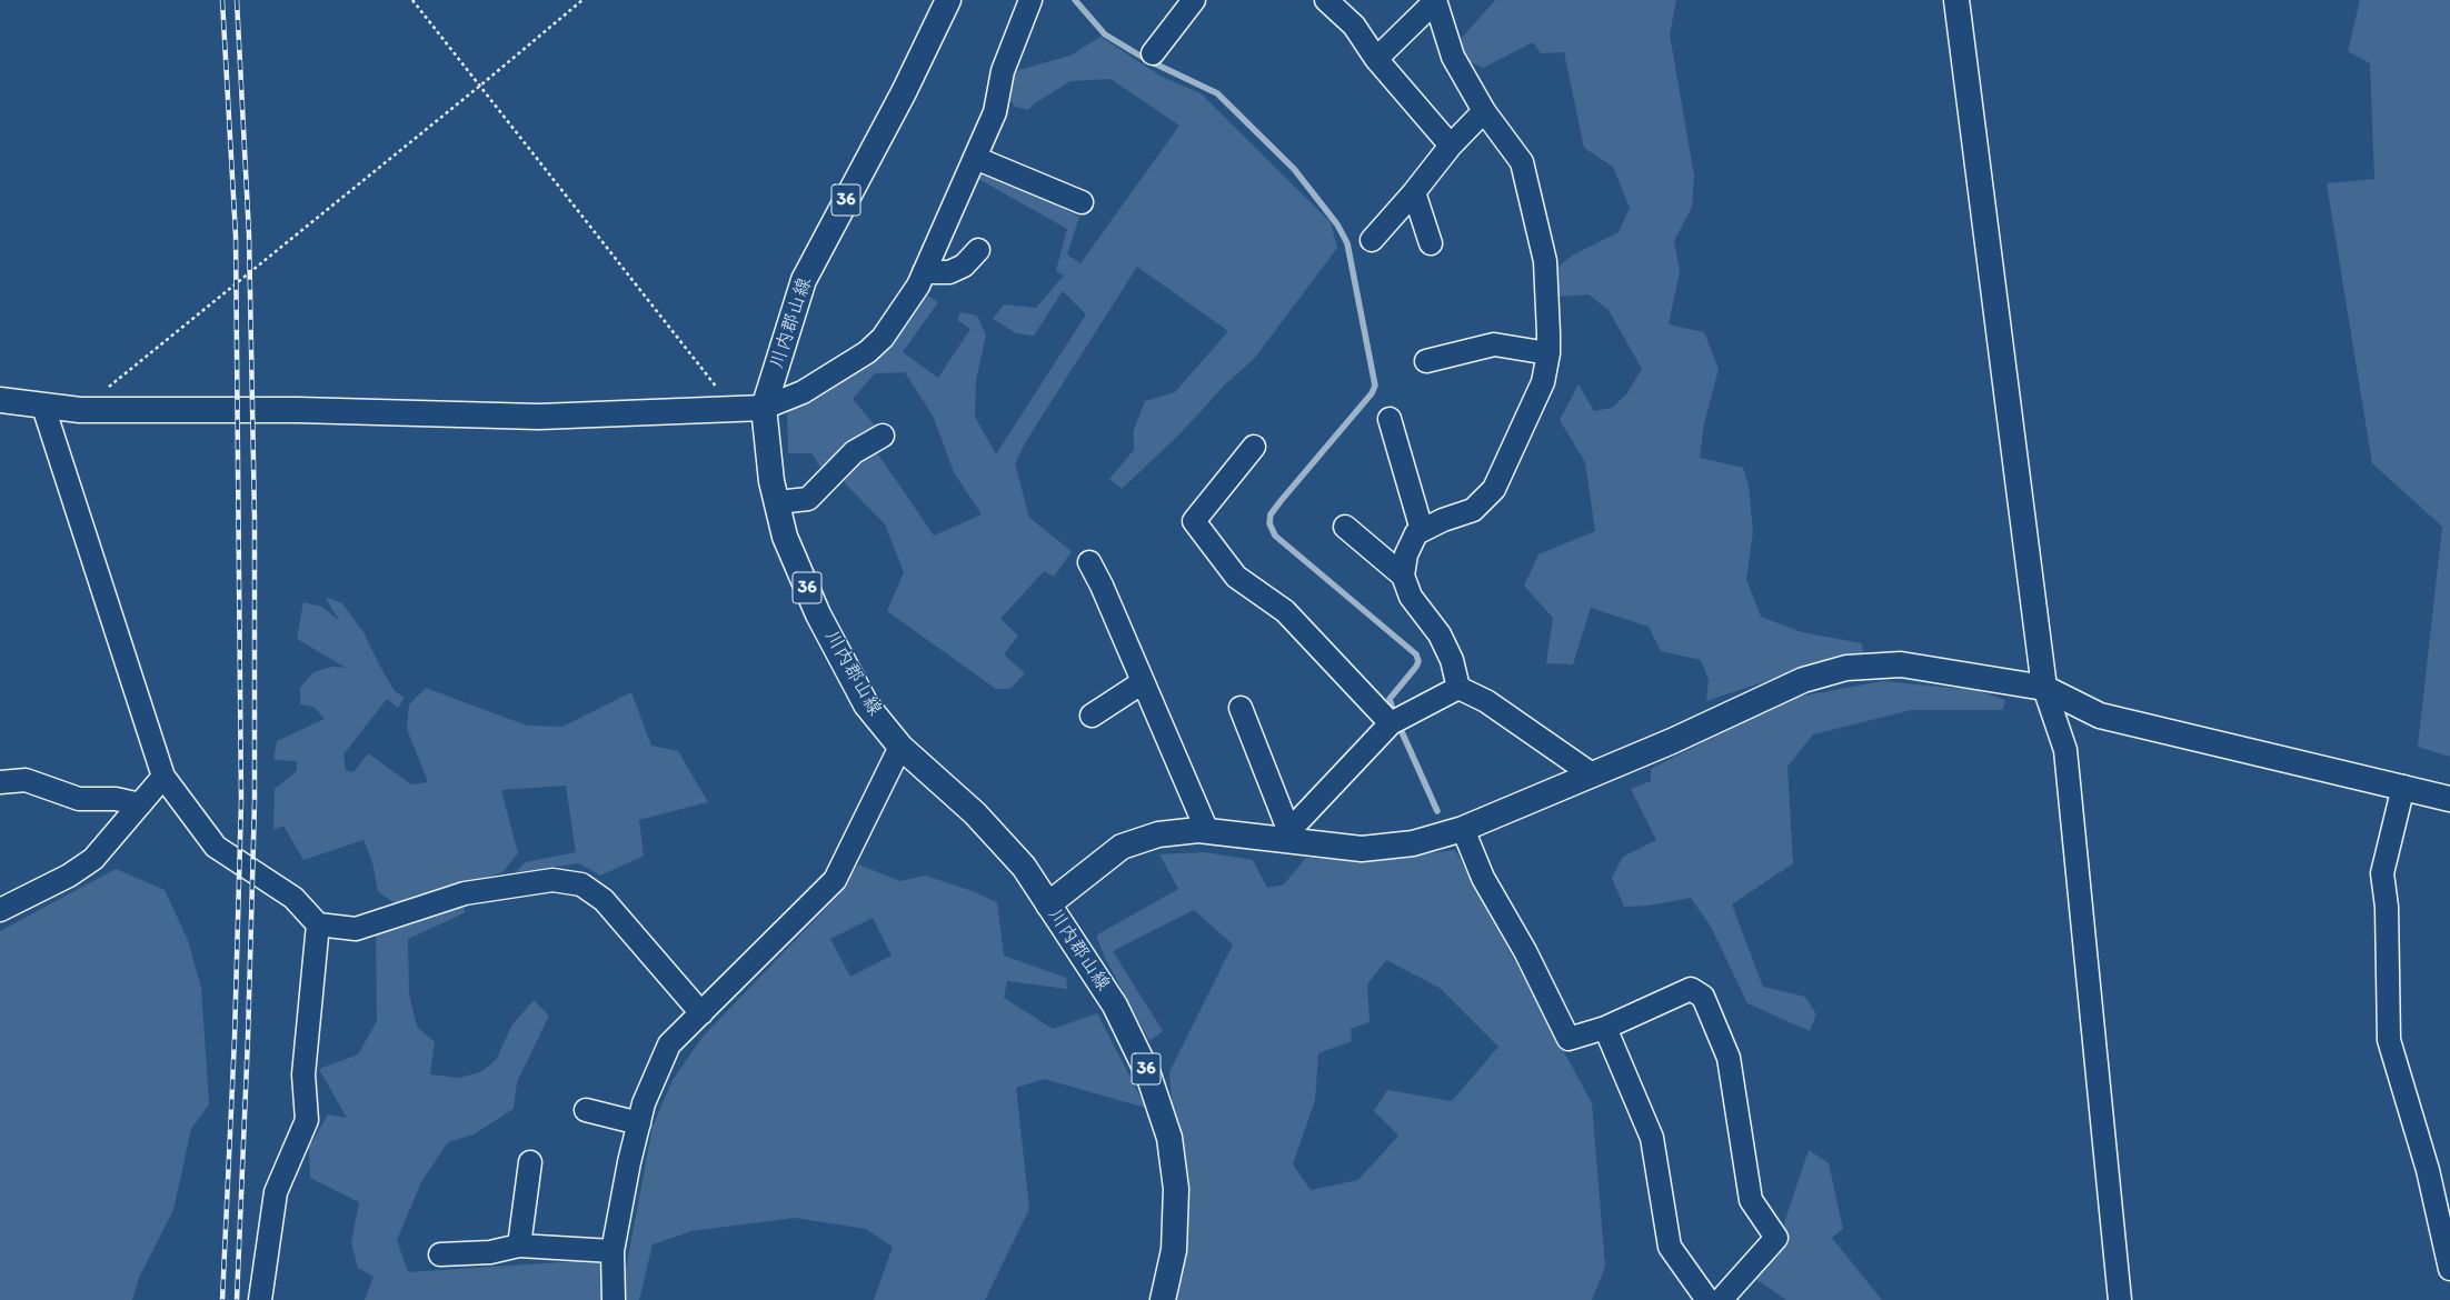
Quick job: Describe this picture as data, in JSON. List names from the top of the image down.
{
  "streets": {
    "street": ["36", "川内郡山線"]
  }
}
